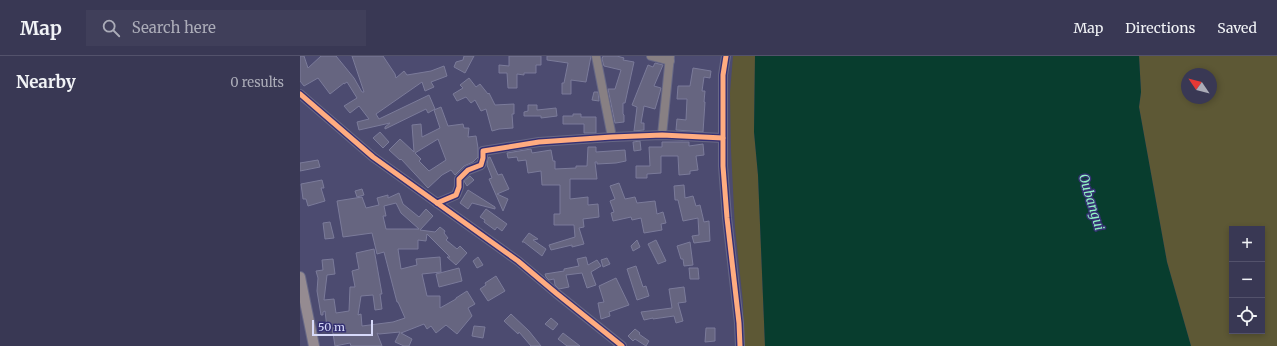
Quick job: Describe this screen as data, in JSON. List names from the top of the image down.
{
  "water": ["Oubangui"],
  "scale_bar": "50 m",
  "north": "top left",
  "page": {
    "header": "Map",
    "search": "Search here",
    "nav": ["Map", "Directions", "Saved"],
    "heading": ["Nearby", "0 results"],
    "map_buttons": ["+", "−"],
    "scale": "50 m"
  }
}
